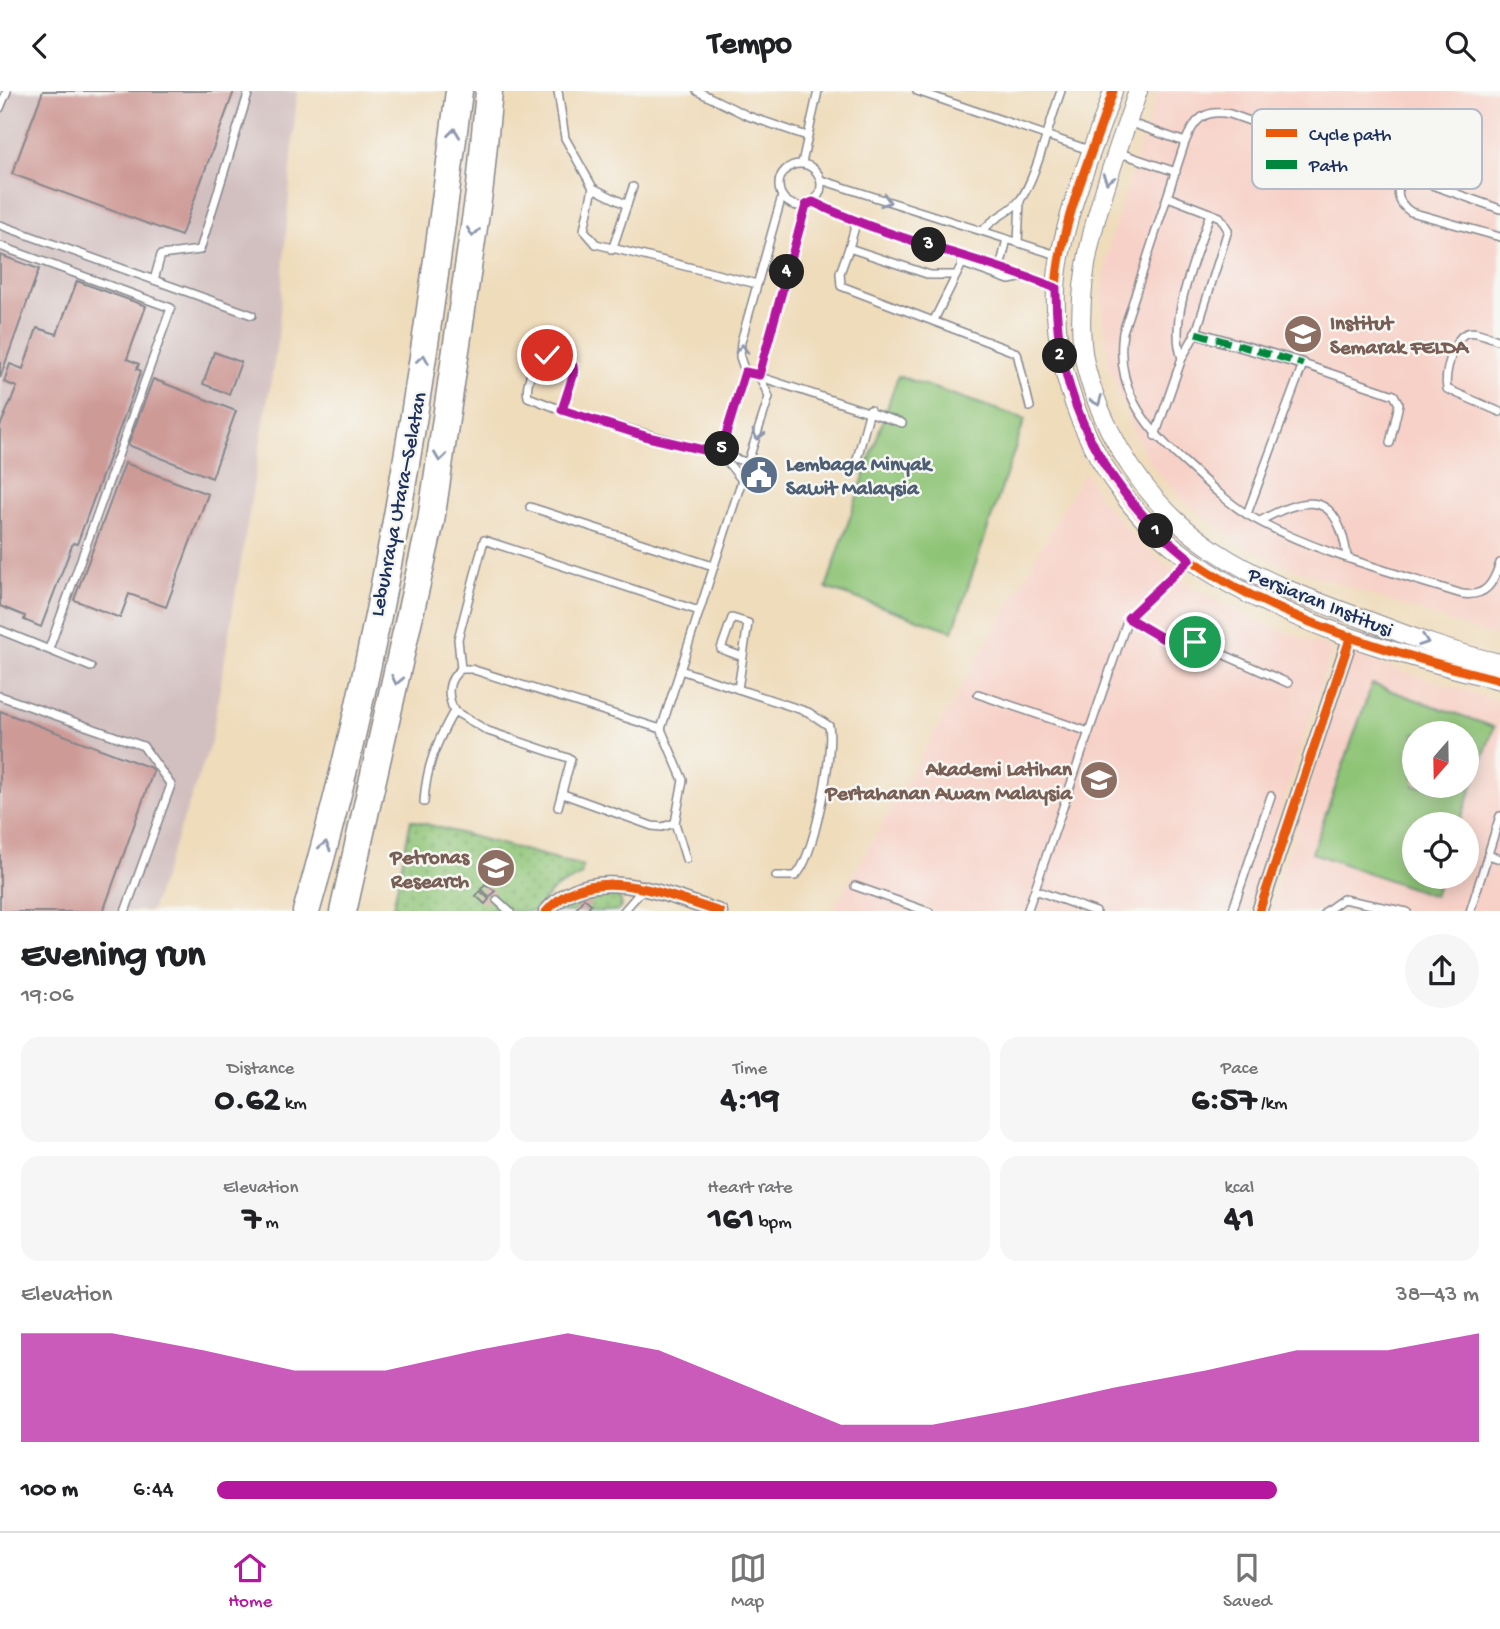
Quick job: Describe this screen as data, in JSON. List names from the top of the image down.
{
  "streets": {
    "highway": ["Lebuhraya Utara–Selatan"],
    "street": ["Persiaran Institusi"]
  },
  "places": {
    "school or university": ["Institut Semarak FELDA", "Akademi Latihan Pertahanan Awam Malaysia", "Petronas Research"],
    "public building": ["Lembaga Minyak Sawit Malaysia"]
  },
  "legend": ["Cycle path", "Path"],
  "north": "bottom",
  "page": {
    "header": "Tempo",
    "pins": [
      "3",
      "4",
      "2",
      "5",
      "1"
    ],
    "heading": ["Evening run", "19:06"],
    "stats": [
      ["Distance", "0.62 km"],
      ["Time", "4:19"],
      ["Pace", "6:57 /km"],
      ["Elevation", "7 m"],
      ["Heart rate", "161 bpm"],
      ["kcal", "41"]
    ],
    "chart": ["Elevation", "38–43 m"],
    "list": [
      {
        "name": "100 m",
        "note": "6:44"
      }
    ],
    "tabs": ["Home", "Map", "Saved"]
  }
}
